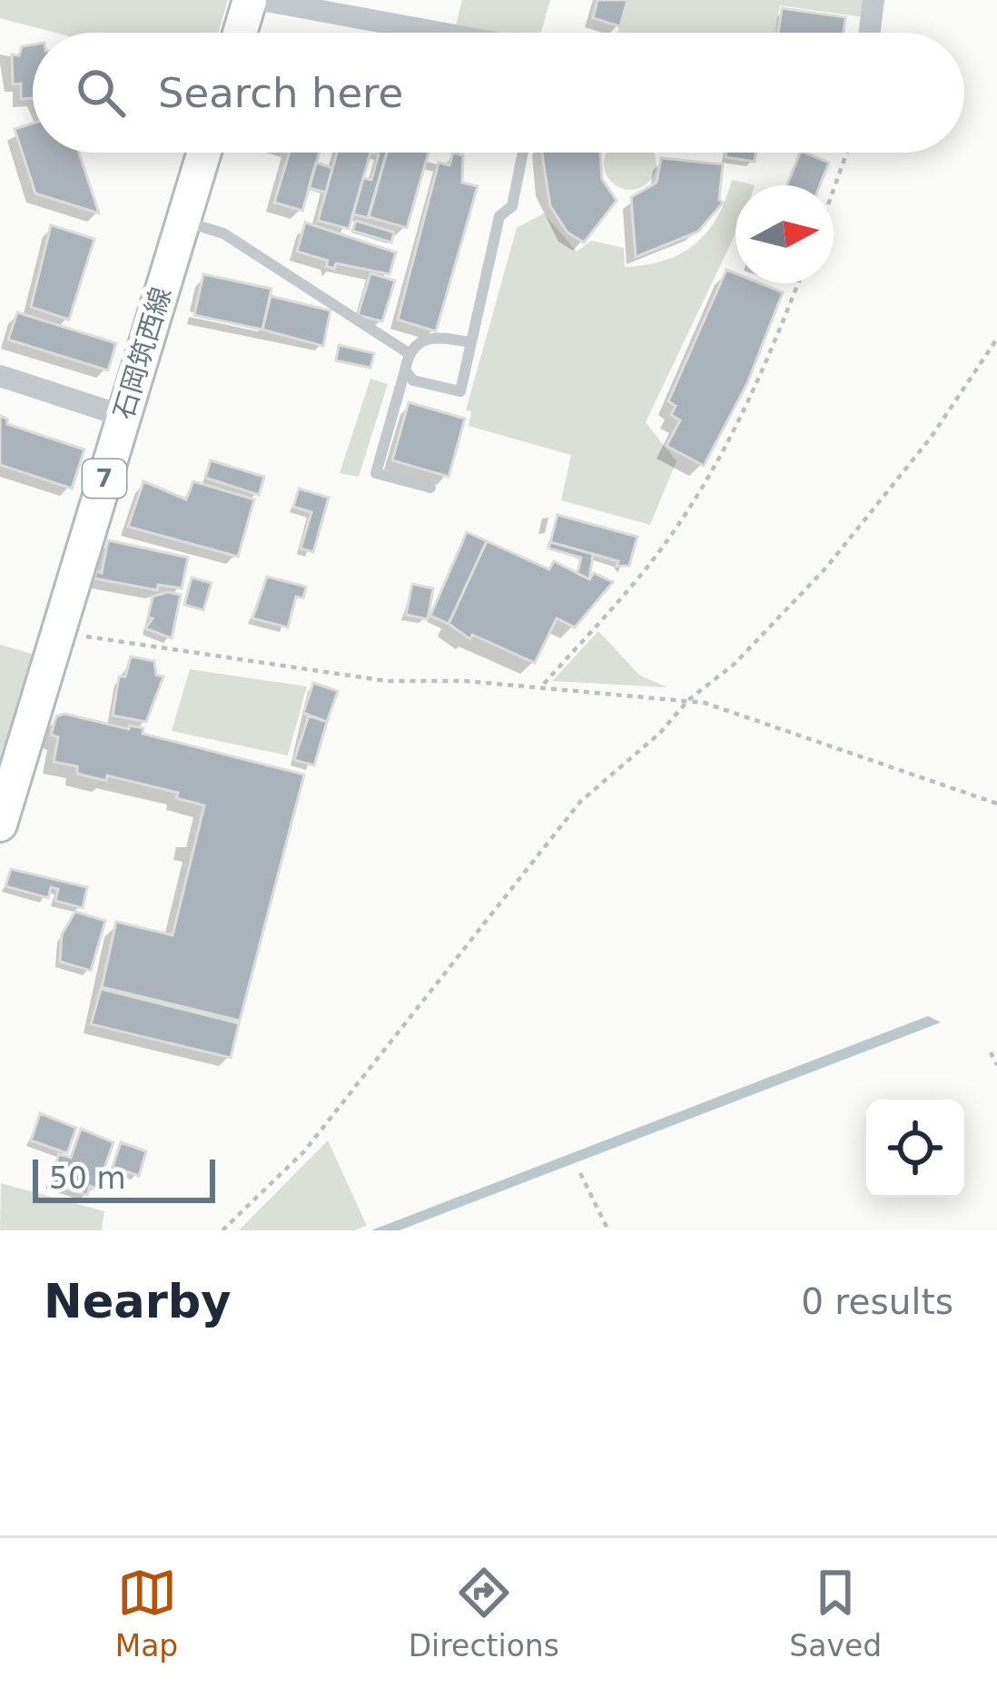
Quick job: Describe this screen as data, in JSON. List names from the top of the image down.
{
  "streets": {
    "main road": ["石岡筑西線", "7"]
  },
  "scale_bar": "50 m",
  "north": "right",
  "page": {
    "search": "Search here",
    "scale": "50 m",
    "heading": ["Nearby", "0 results"],
    "nav": ["Map", "Directions", "Saved"]
  }
}
